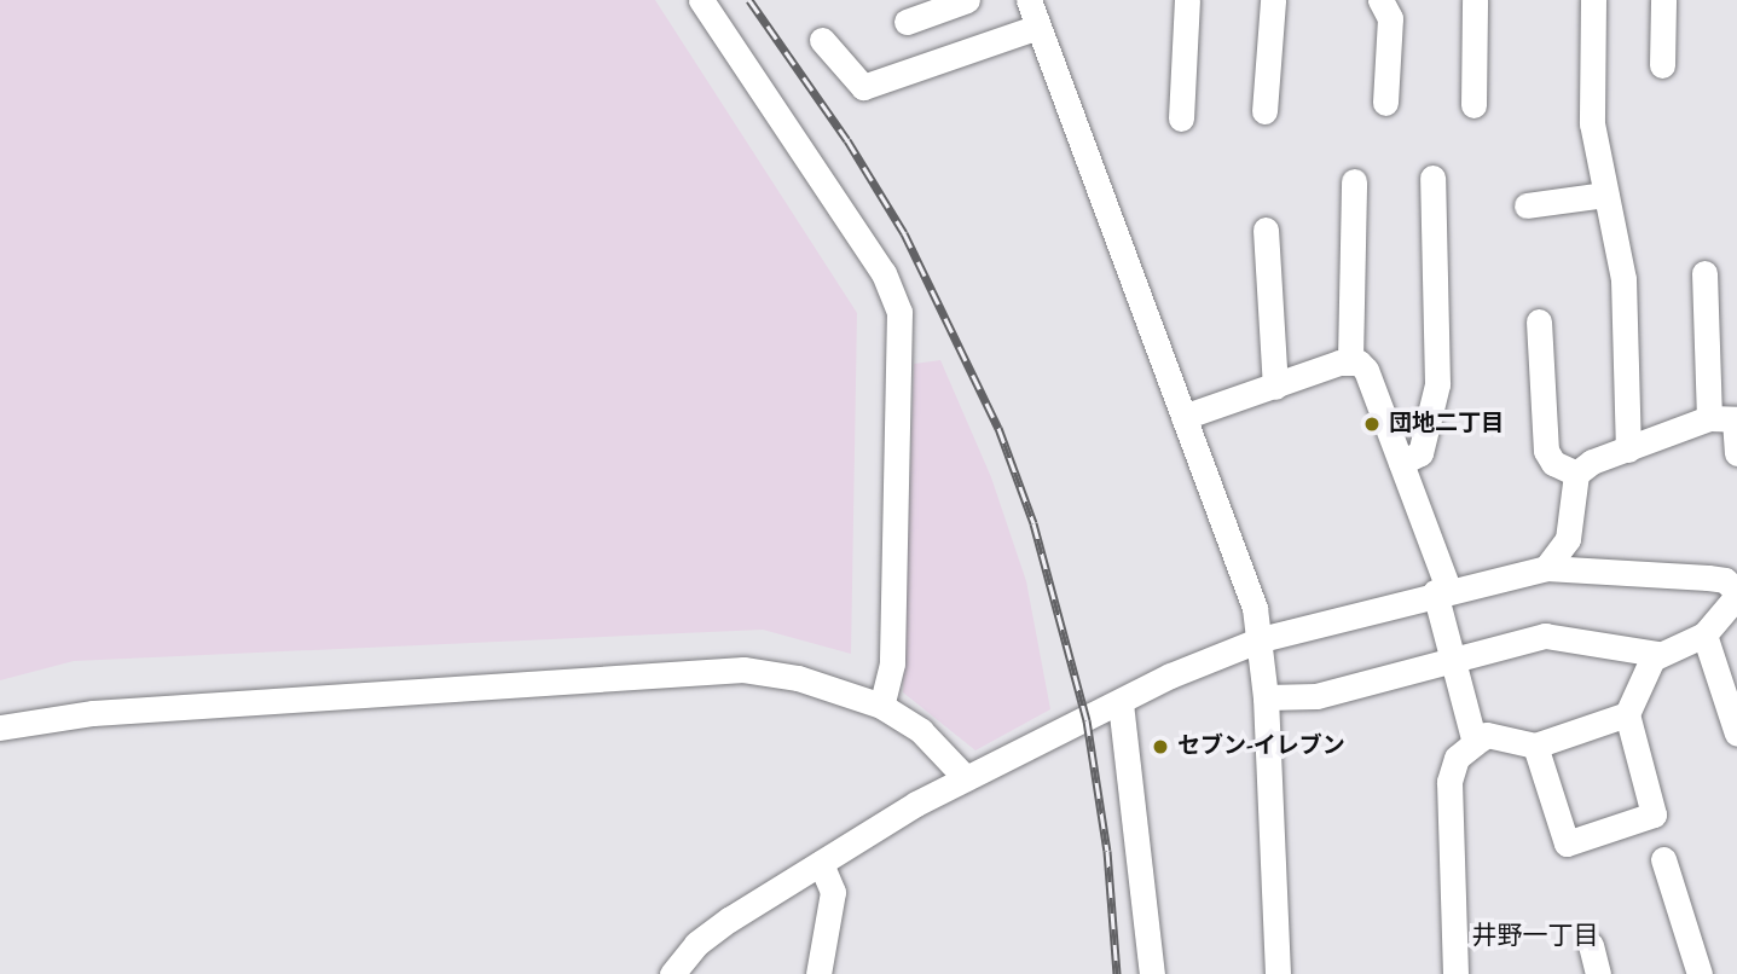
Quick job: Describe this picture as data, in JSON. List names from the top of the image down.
{
  "districts": ["井野一丁目"],
  "places": ["団地二丁目", "セブン-イレブン"]
}
